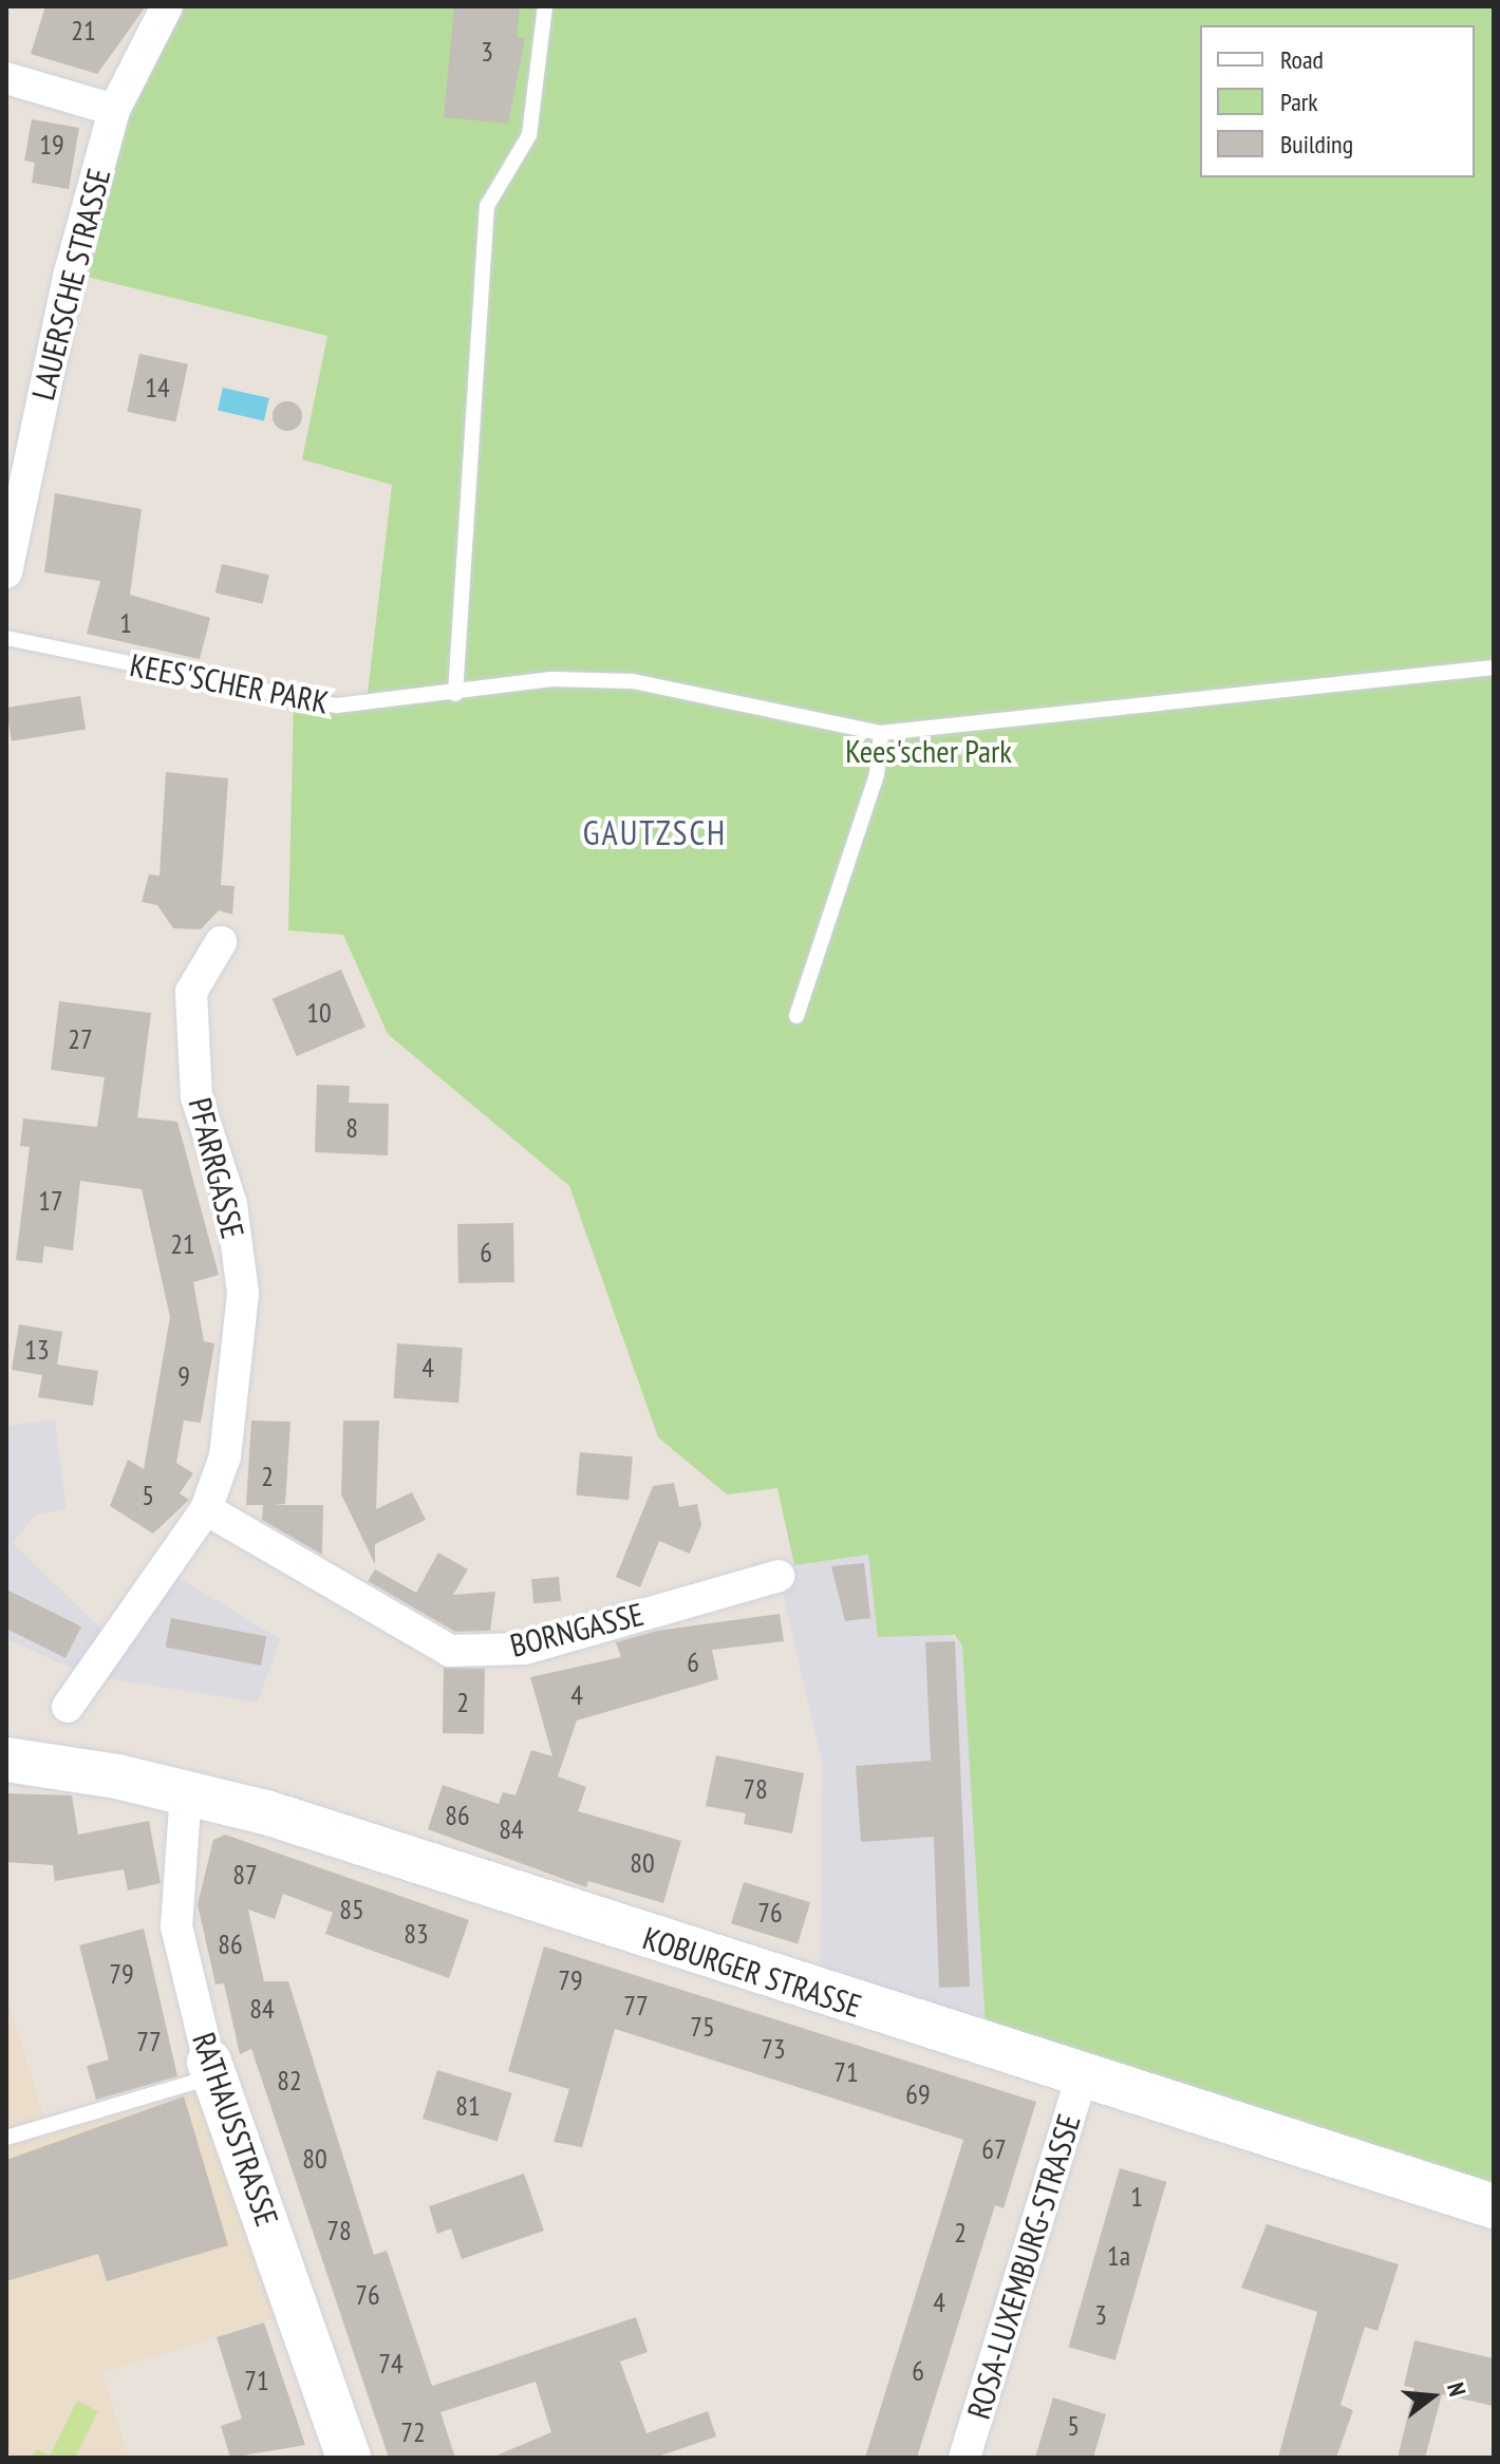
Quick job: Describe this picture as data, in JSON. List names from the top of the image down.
{
  "streets": {
    "main road": ["KOBURGER STRASSE", "RATHAUSSTRASSE"],
    "street": [
      "LAUERSCHE STRASSE",
      "PFARRGASSE",
      "BORNGASSE",
      "ROSA-LUXEMBURG-STRASSE"
    ],
    "lane": ["KEES'SCHER PARK"]
  },
  "crossings": [
    ["PFARRGASSE", "BORNGASSE"],
    ["KOBURGER STRASSE", "RATHAUSSTRASSE"],
    ["KOBURGER STRASSE", "ROSA-LUXEMBURG-STRASSE"]
  ],
  "districts": ["GAUTZSCH"],
  "parks": ["Kees'scher Park"],
  "house_numbers": [
    "21",
    "3",
    "19",
    "14",
    "1",
    "10",
    "27",
    "8",
    "17",
    "21",
    "6",
    "13",
    "4",
    "9",
    "2",
    "5",
    "6",
    "4",
    "2",
    "78",
    "86",
    "84",
    "80",
    "87",
    "85",
    "76",
    "83",
    "86",
    "79",
    "79",
    "77",
    "84",
    "75",
    "77",
    "73",
    "71",
    "82",
    "69",
    "81",
    "67",
    "80",
    "1",
    "78",
    "2",
    "1a",
    "76",
    "4",
    "3",
    "74",
    "6",
    "71",
    "5",
    "72"
  ],
  "legend": ["Road", "Park", "Building"],
  "north": "right"
}
